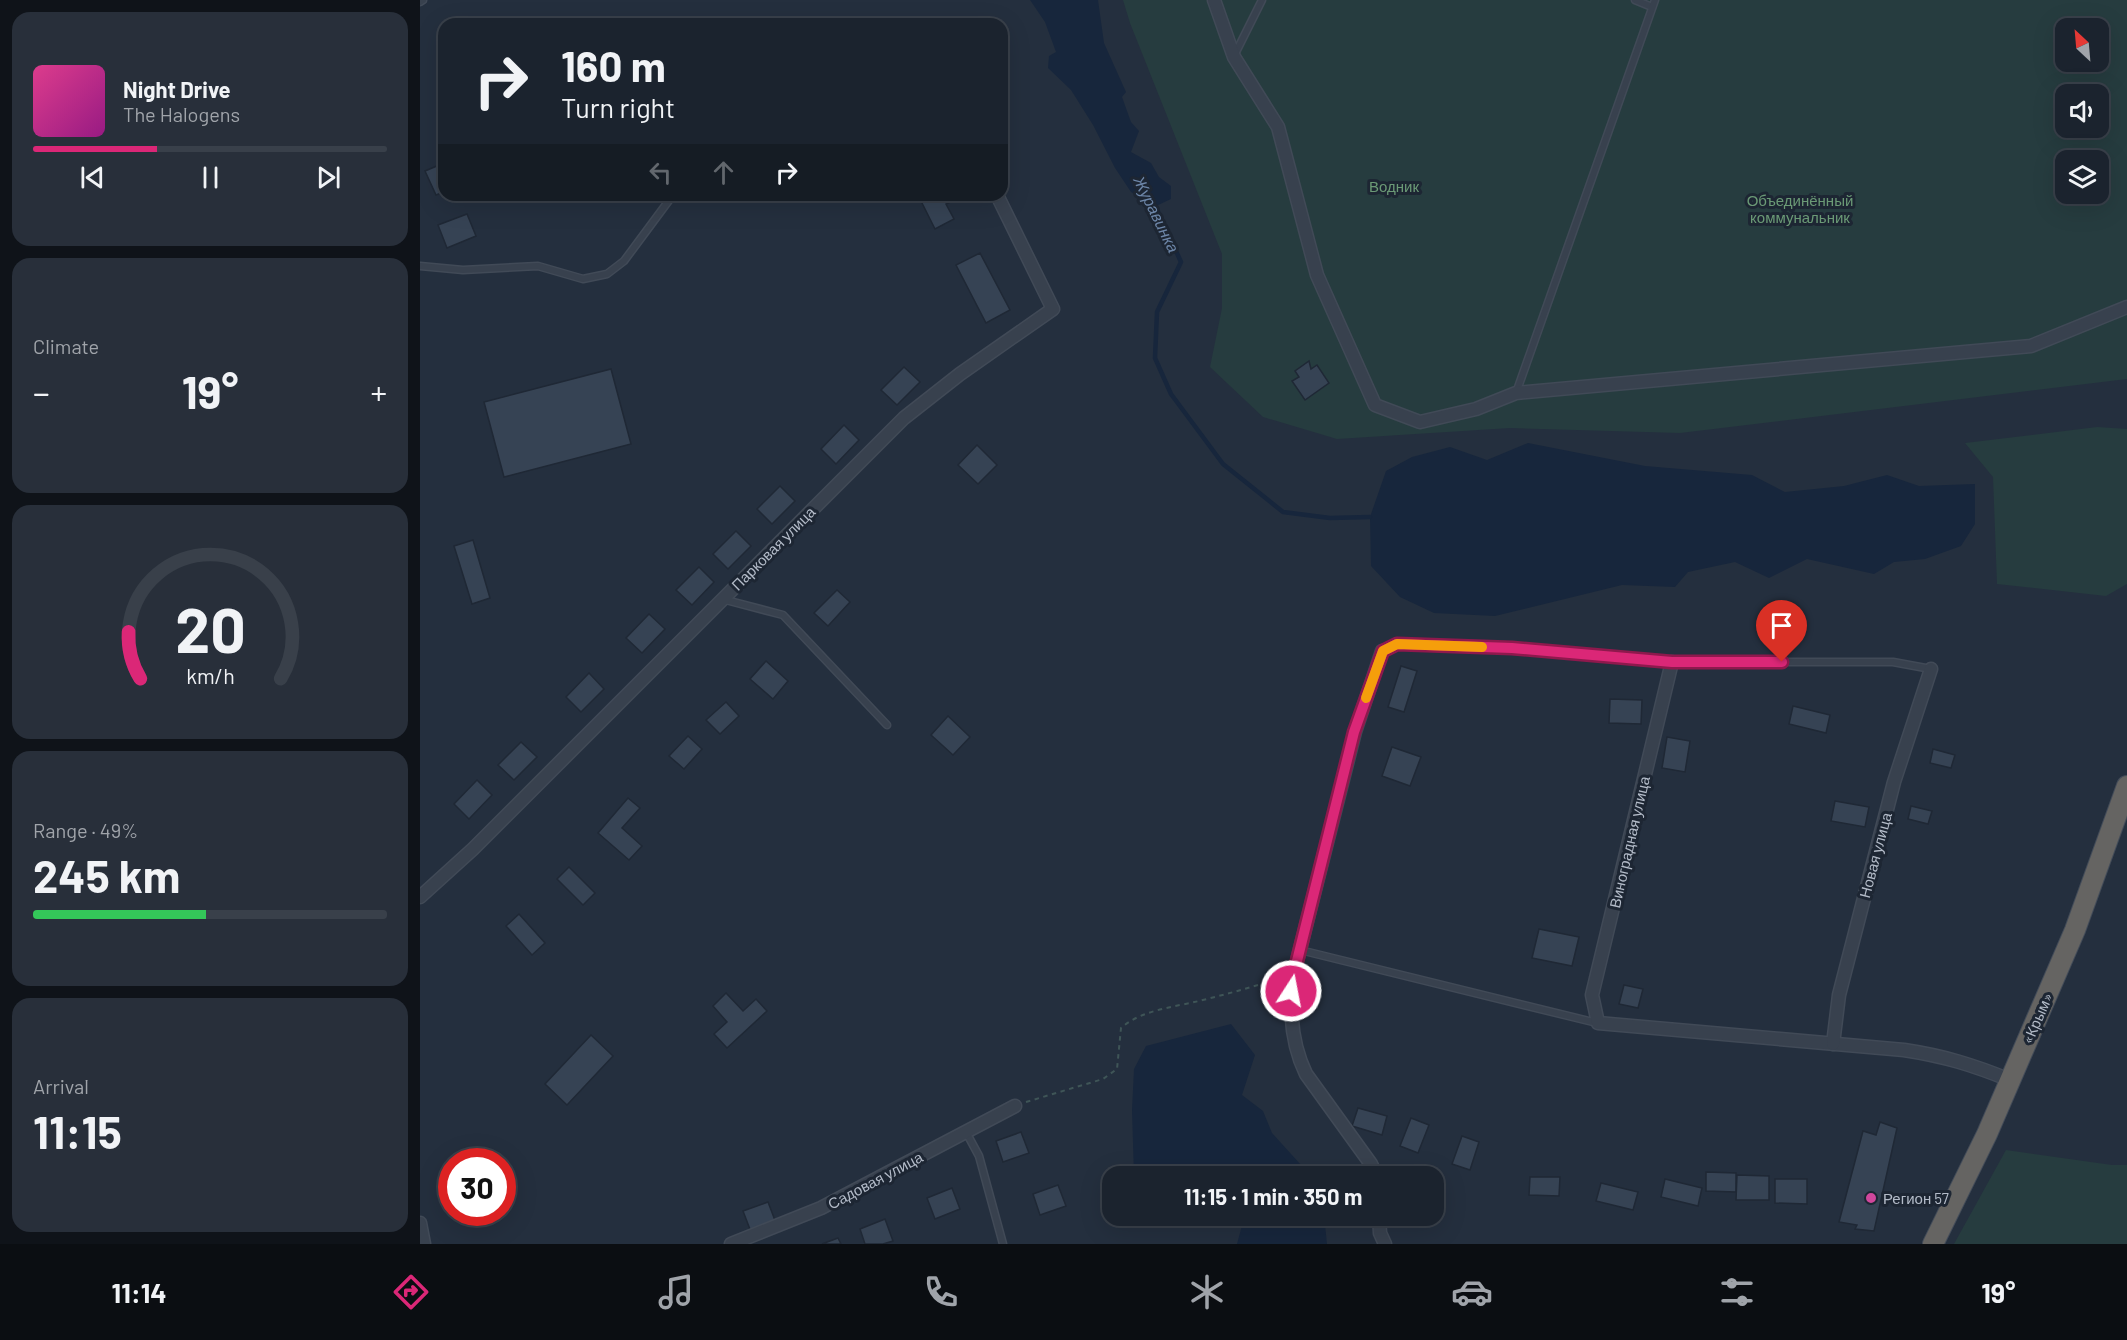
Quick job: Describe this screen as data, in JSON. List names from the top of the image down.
{
  "streets": {
    "highway": ["«Крым»"],
    "street": [
      "Парковая улица",
      "Виноградная улица",
      "Новая улица",
      "Садовая улица"
    ]
  },
  "water": ["Журавинка"],
  "parks": ["Водник", "Объединённый коммунальник"],
  "places": ["Регион 57"],
  "north": "top left",
  "page": {
    "turn": ["160 m", "Turn right"],
    "song": ["Night Drive", "The Halogens"],
    "tile": [
      "Climate",
      ["Range · 49%", "245 km"],
      ["Arrival", "11:15"]
    ],
    "heat": ["−", "19°", "+"],
    "limit": "30",
    "trip": "11:15 · 1 min · 350 m",
    "tabs": ["11:14", "19°"],
    "gauge": ["20", "km/h"]
  }
}
